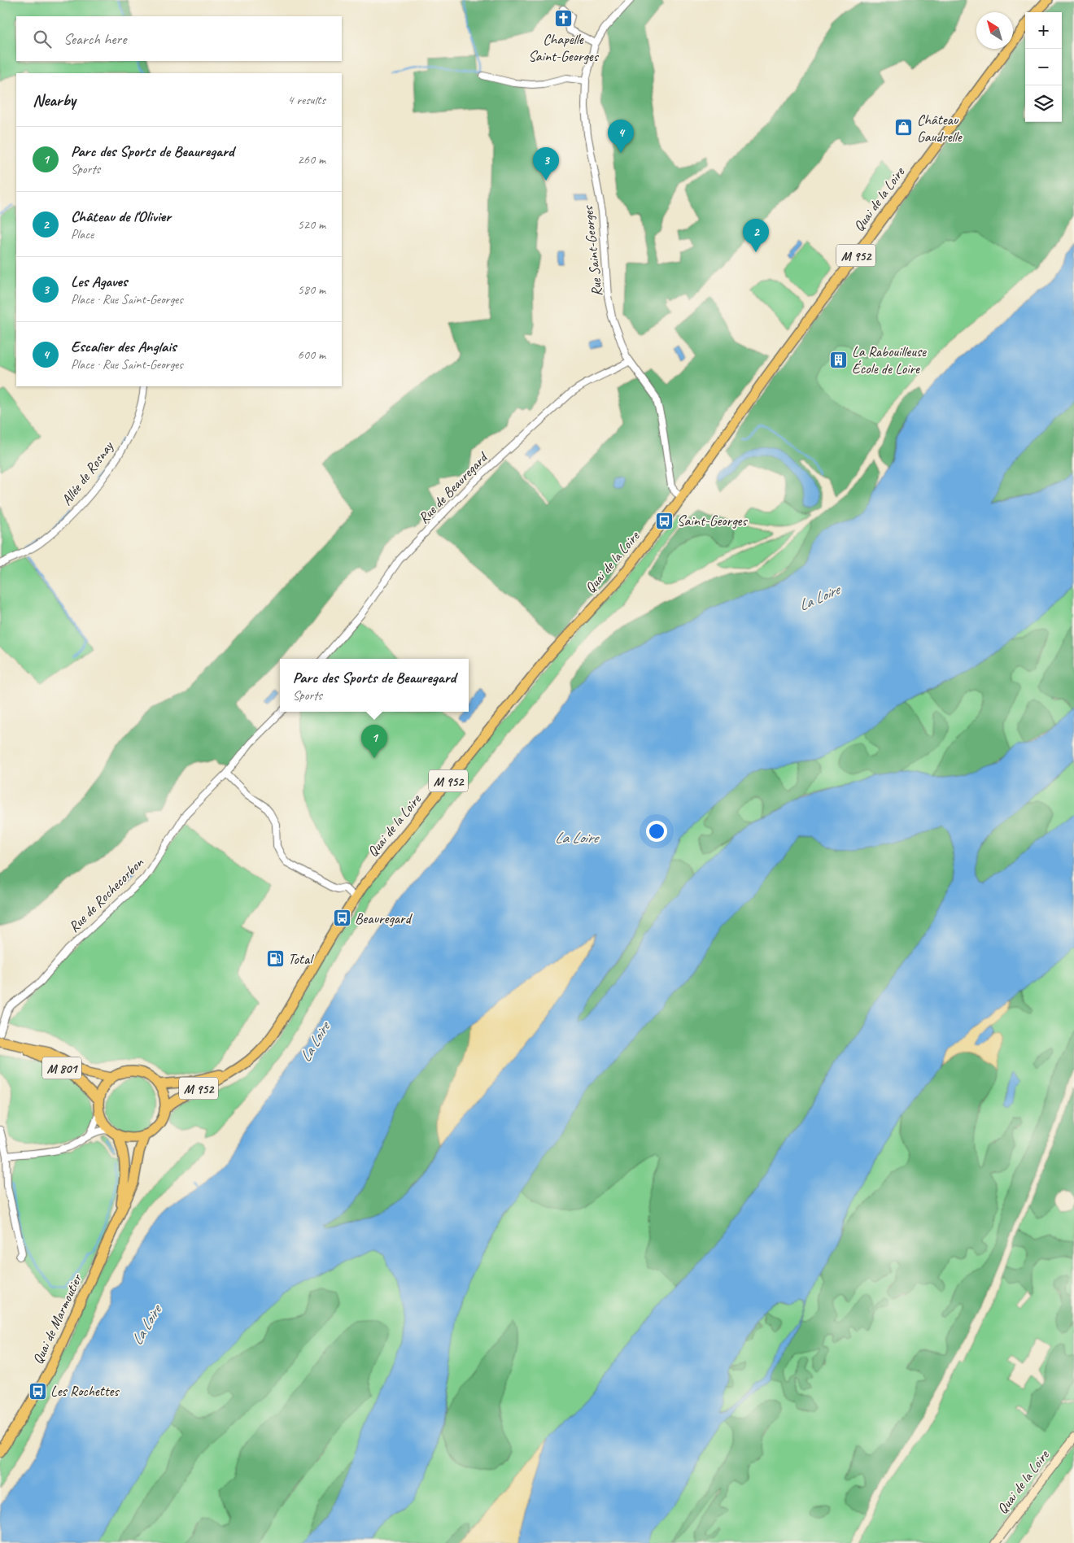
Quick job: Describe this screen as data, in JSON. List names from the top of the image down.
{
  "streets": {
    "main road": [
      "Quai de la Loire",
      "M 952",
      "M 801",
      "Quai de Marmoutier"
    ],
    "street": [
      "Rue Saint-Georges",
      "Allée de Rosnay",
      "Rue de Beauregard",
      "Rue de Rochecorbon"
    ]
  },
  "crossings": [
    ["Quai de la Loire", "Rue Saint-Georges"],
    ["Quai de la Loire", "M 952"],
    ["Rue Saint-Georges", "Rue de Beauregard"],
    ["M 952", "M 801"],
    ["M 952", "Quai de Marmoutier"],
    ["Rue de Rochecorbon", "M 801"],
    ["M 801", "Quai de Marmoutier"]
  ],
  "water": ["La Loire"],
  "places": {
    "church": ["Chapelle Saint-Georges"],
    "shop": ["Château Gaudrelle"],
    "building": ["La Rabouilleuse École de Loire"],
    "bus stop": ["Saint-Georges", "Beauregard", "Les Rochettes"],
    "fuel station": ["Total"]
  },
  "north": "top left",
  "page": {
    "map_buttons": ["+", "−"],
    "search": "Search here",
    "heading": ["Nearby", "4 results"],
    "pins": [
      "4",
      "3",
      "2",
      "1"
    ],
    "list": [
      {
        "mark": "1",
        "name": "Parc des Sports de Beauregard",
        "note": "Sports",
        "value": "260 m"
      },
      {
        "mark": "2",
        "name": "Château de l'Olivier",
        "note": "Place",
        "value": "520 m"
      },
      {
        "mark": "3",
        "name": "Les Agaves",
        "note": "Place · Rue Saint-Georges",
        "value": "580 m"
      },
      {
        "mark": "4",
        "name": "Escalier des Anglais",
        "note": "Place · Rue Saint-Georges",
        "value": "600 m"
      }
    ],
    "popup": ["Parc des Sports de Beauregard", "Sports"]
  }
}
